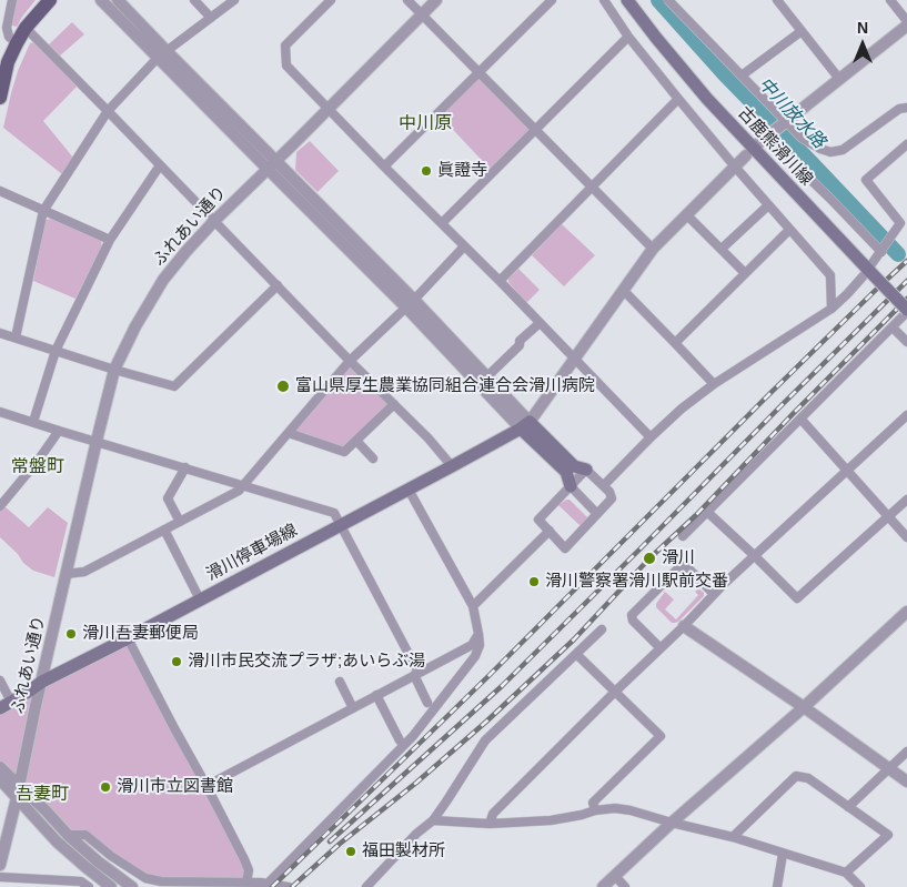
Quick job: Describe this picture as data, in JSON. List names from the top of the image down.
{
  "streets": {
    "main road": ["古鹿熊滑川線", "滑川停車場線"],
    "street": ["ふれあい通り"]
  },
  "crossings": [
    ["ふれあい通り", "滑川停車場線"]
  ],
  "districts": ["中川原", "常盤町", "吾妻町"],
  "water": ["中川放水路"],
  "places": [
    "眞證寺",
    "富山県厚生農業協同組合連合会滑川病院",
    "滑川",
    "滑川警察署滑川駅前交番",
    "滑川吾妻郵便局",
    "滑川市民交流プラザ;あいらぶ湯",
    "滑川市立図書館",
    "福田製材所"
  ],
  "north": "top"
}
